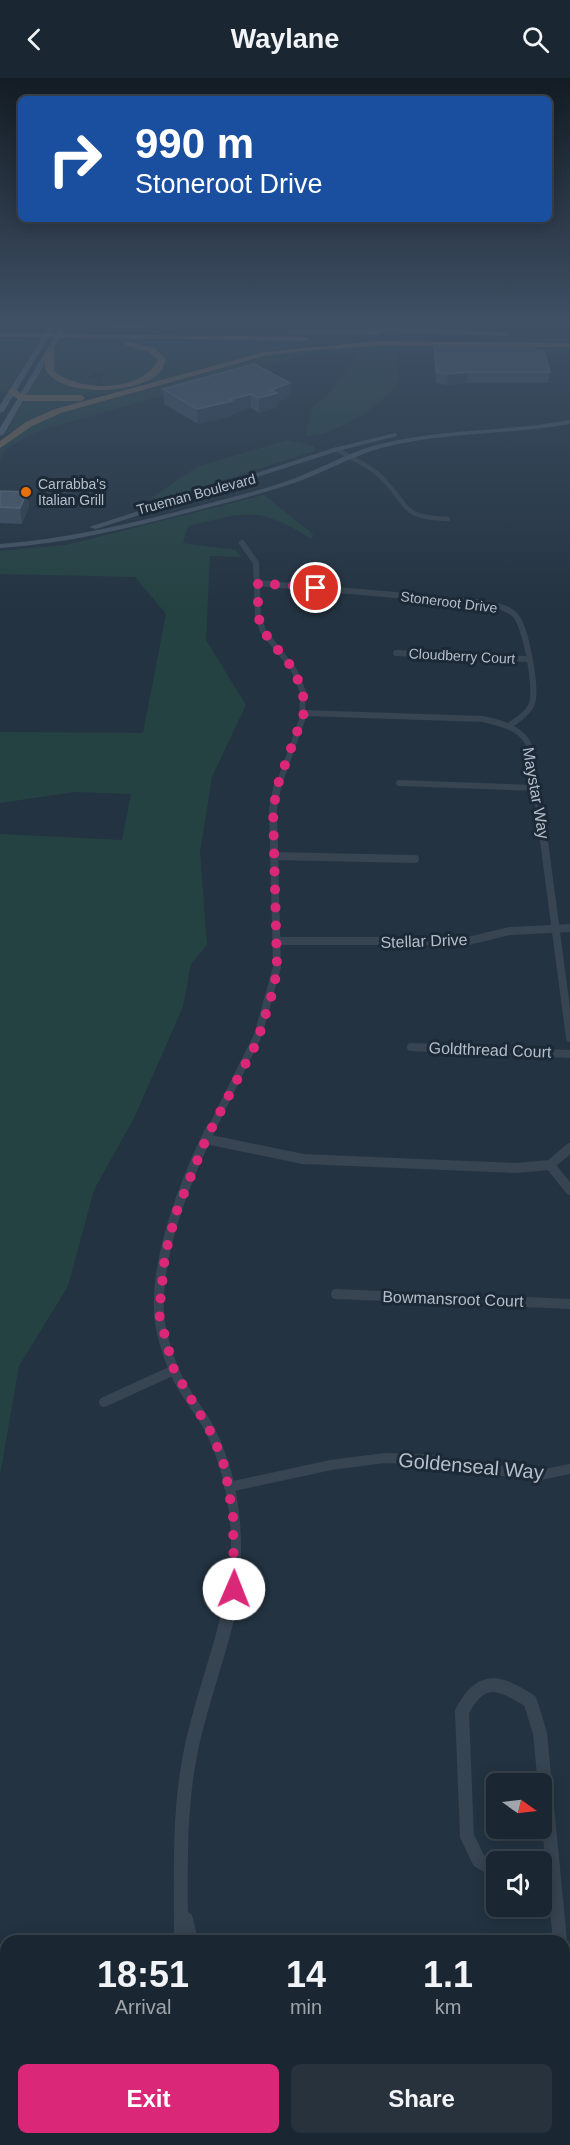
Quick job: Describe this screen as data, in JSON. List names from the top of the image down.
{
  "streets": {
    "main road": ["Trueman Boulevard"],
    "street": [
      "Stoneroot Drive",
      "Cloudberry Court",
      "Maystar Way",
      "Stellar Drive",
      "Goldthread Court",
      "Bowmansroot Court",
      "Goldenseal Way"
    ]
  },
  "crossings": [
    ["Stoneroot Drive", "Cloudberry Court"],
    ["Stoneroot Drive", "Maystar Way"],
    ["Maystar Way", "Stellar Drive"]
  ],
  "places": ["Carrabba's Italian Grill"],
  "north": "right",
  "page": {
    "header": "Waylane",
    "turn": ["990 m", "Stoneroot Drive"],
    "eta": [
      "18:51",
      "Arrival",
      "14",
      "min",
      "1.1",
      "km"
    ],
    "buttons": ["Exit", "Share"]
  }
}
